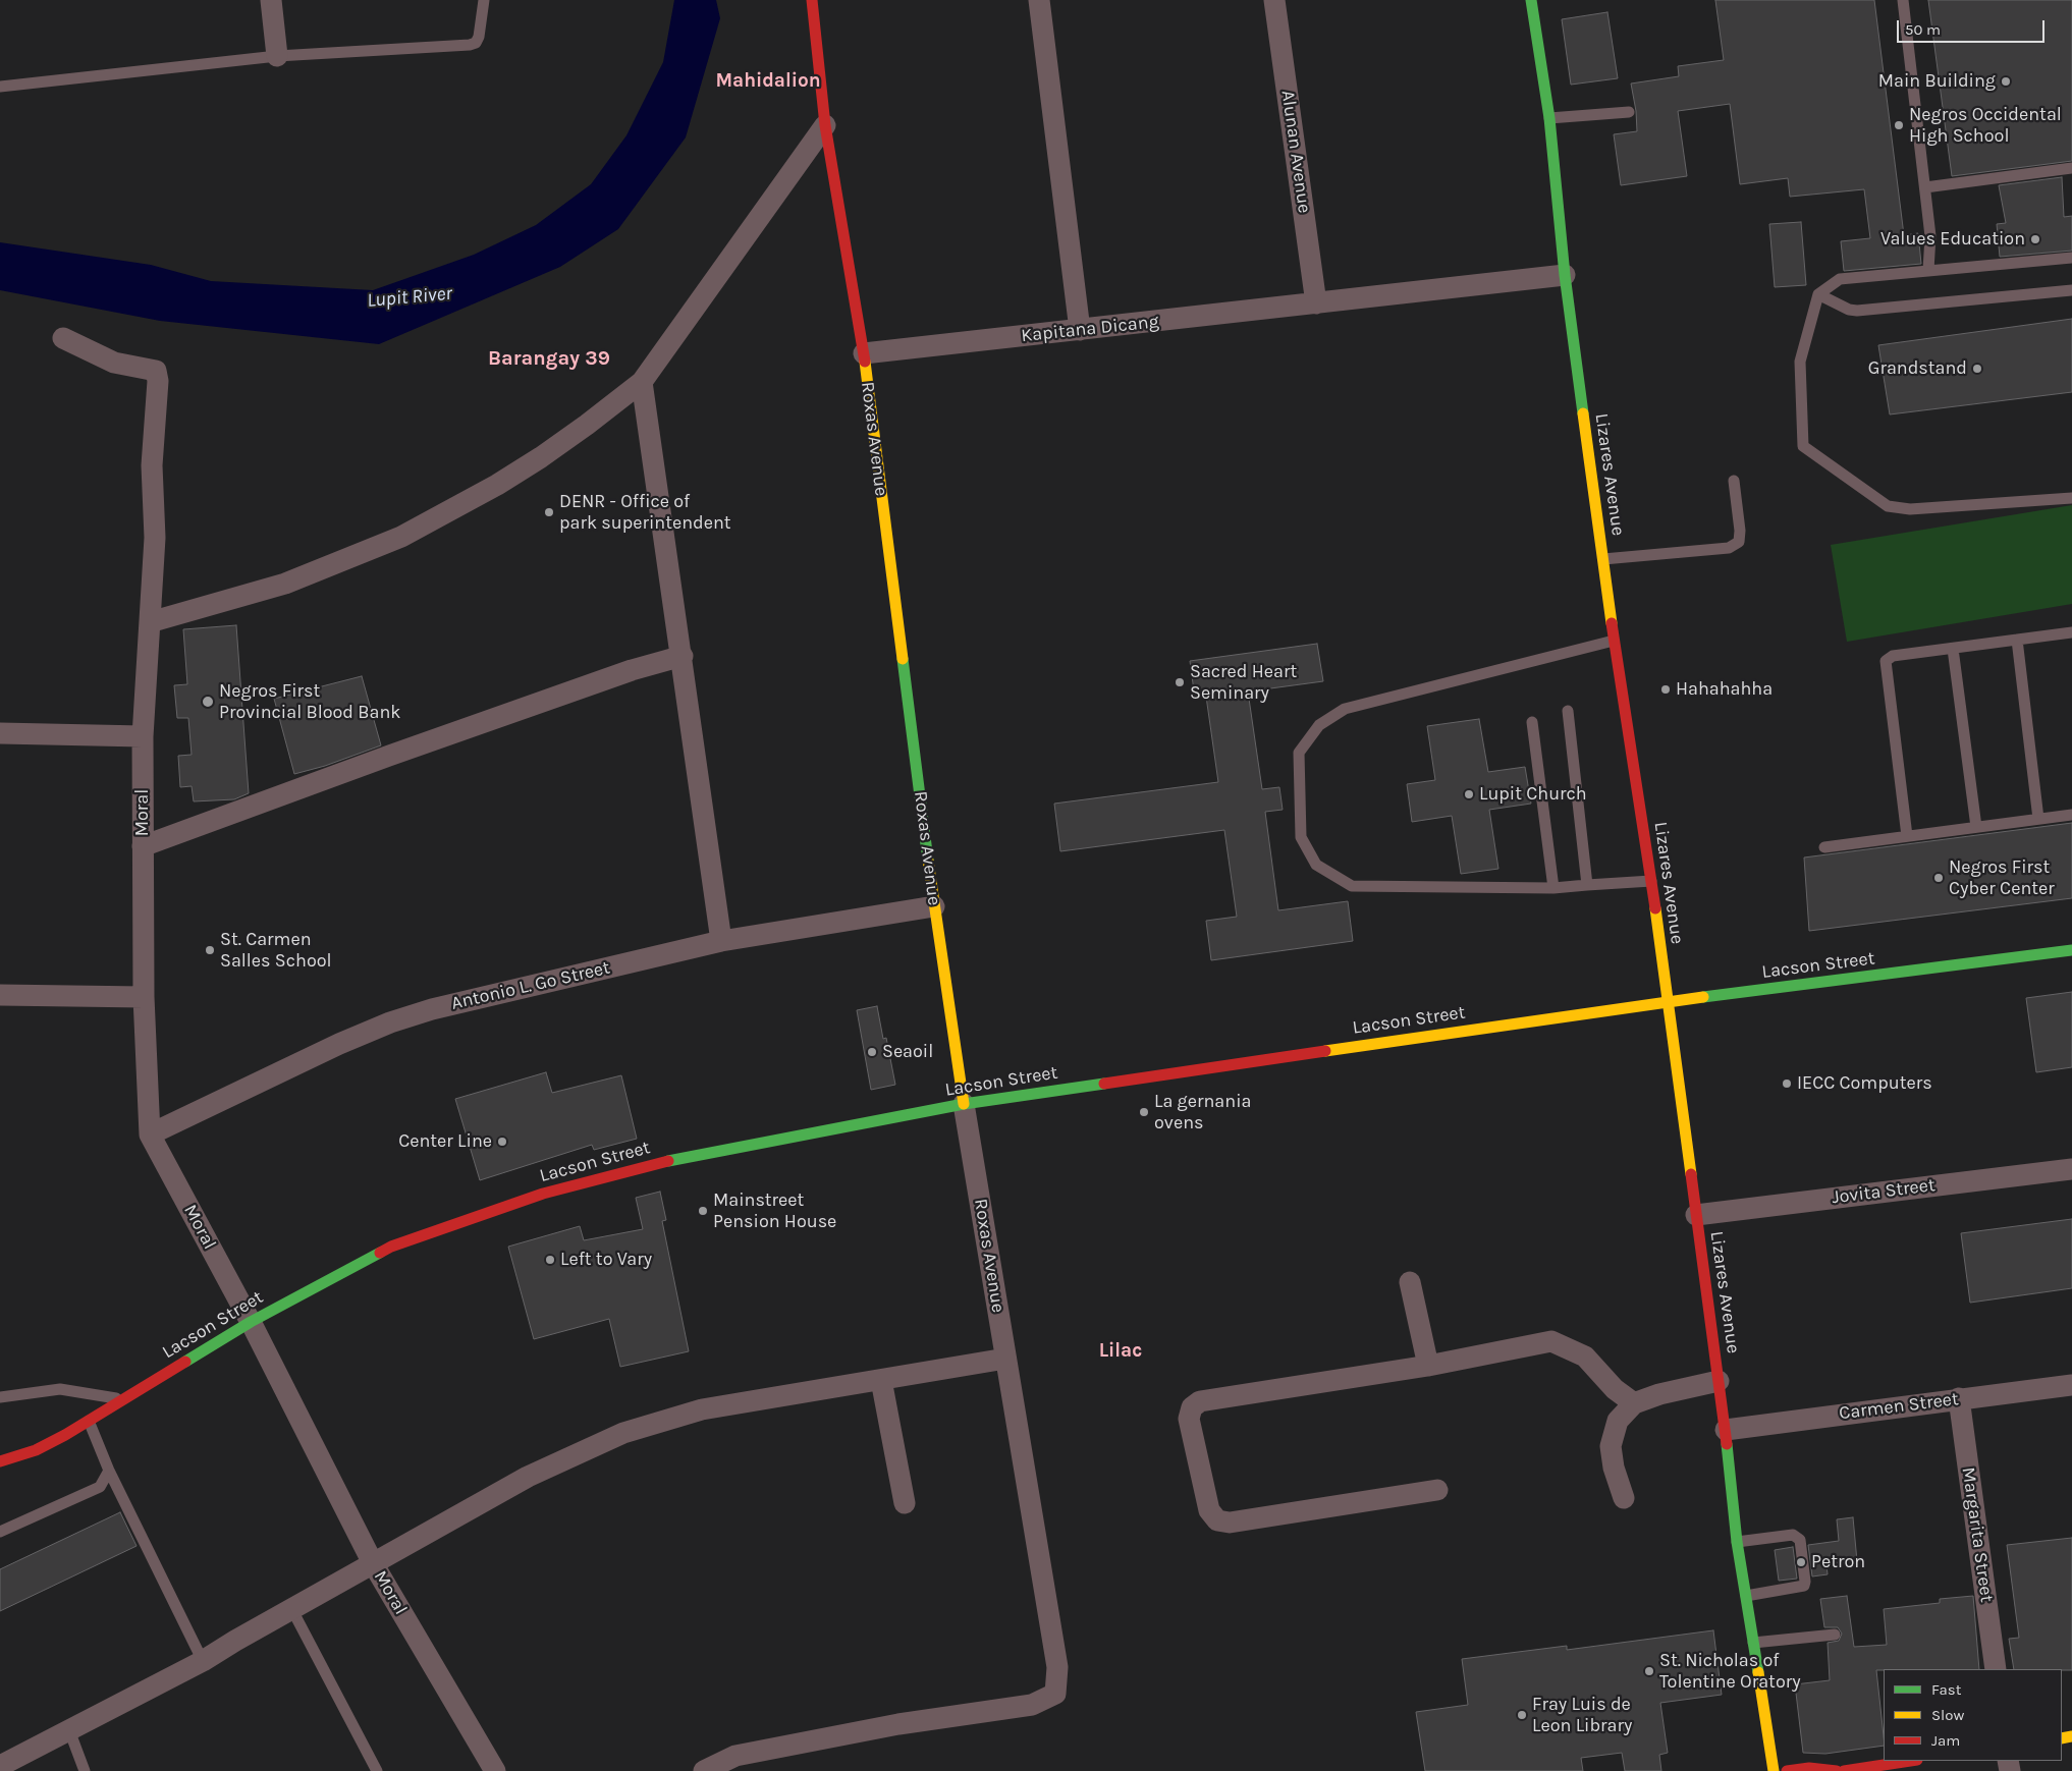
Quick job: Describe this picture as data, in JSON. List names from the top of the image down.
{
  "streets": {
    "street": [
      "Alunan Avenue",
      "Kapitana Dicang",
      "Roxas Avenue",
      "Lizares Avenue",
      "Moral",
      "Lacson Street",
      "Antonio L. Go Street",
      "Jovita Street",
      "Carmen Street",
      "Margarita Street"
    ]
  },
  "crossings": [
    ["Alunan Avenue", "Kapitana Dicang"],
    ["Kapitana Dicang", "Roxas Avenue"],
    ["Kapitana Dicang", "Lizares Avenue"],
    ["Roxas Avenue", "Lacson Street"],
    ["Roxas Avenue", "Antonio L. Go Street"],
    ["Lizares Avenue", "Lacson Street"],
    ["Lizares Avenue", "Jovita Street"],
    ["Lizares Avenue", "Carmen Street"],
    ["Moral", "Lacson Street"],
    ["Moral", "Antonio L. Go Street"],
    ["Carmen Street", "Margarita Street"]
  ],
  "districts": ["Mahidalion", "Barangay 39", "Lilac"],
  "water": ["Lupit River"],
  "places": [
    "Main Building",
    "Negros Occidental High School",
    "Values Education",
    "Grandstand",
    "DENR - Office of park superintendent",
    "Sacred Heart Seminary",
    "Hahahahha",
    "Negros First Provincial Blood Bank",
    "Lupit Church",
    "Negros First Cyber Center",
    "St. Carmen Salles School",
    "Seaoil",
    "IECC Computers",
    "La gernania ovens",
    "Center Line",
    "Mainstreet Pension House",
    "Left to Vary",
    "Petron",
    "St. Nicholas of Tolentine Oratory",
    "Fray Luis de Leon Library"
  ],
  "legend": ["Fast", "Slow", "Jam"],
  "scale_bar": "50 m"
}
